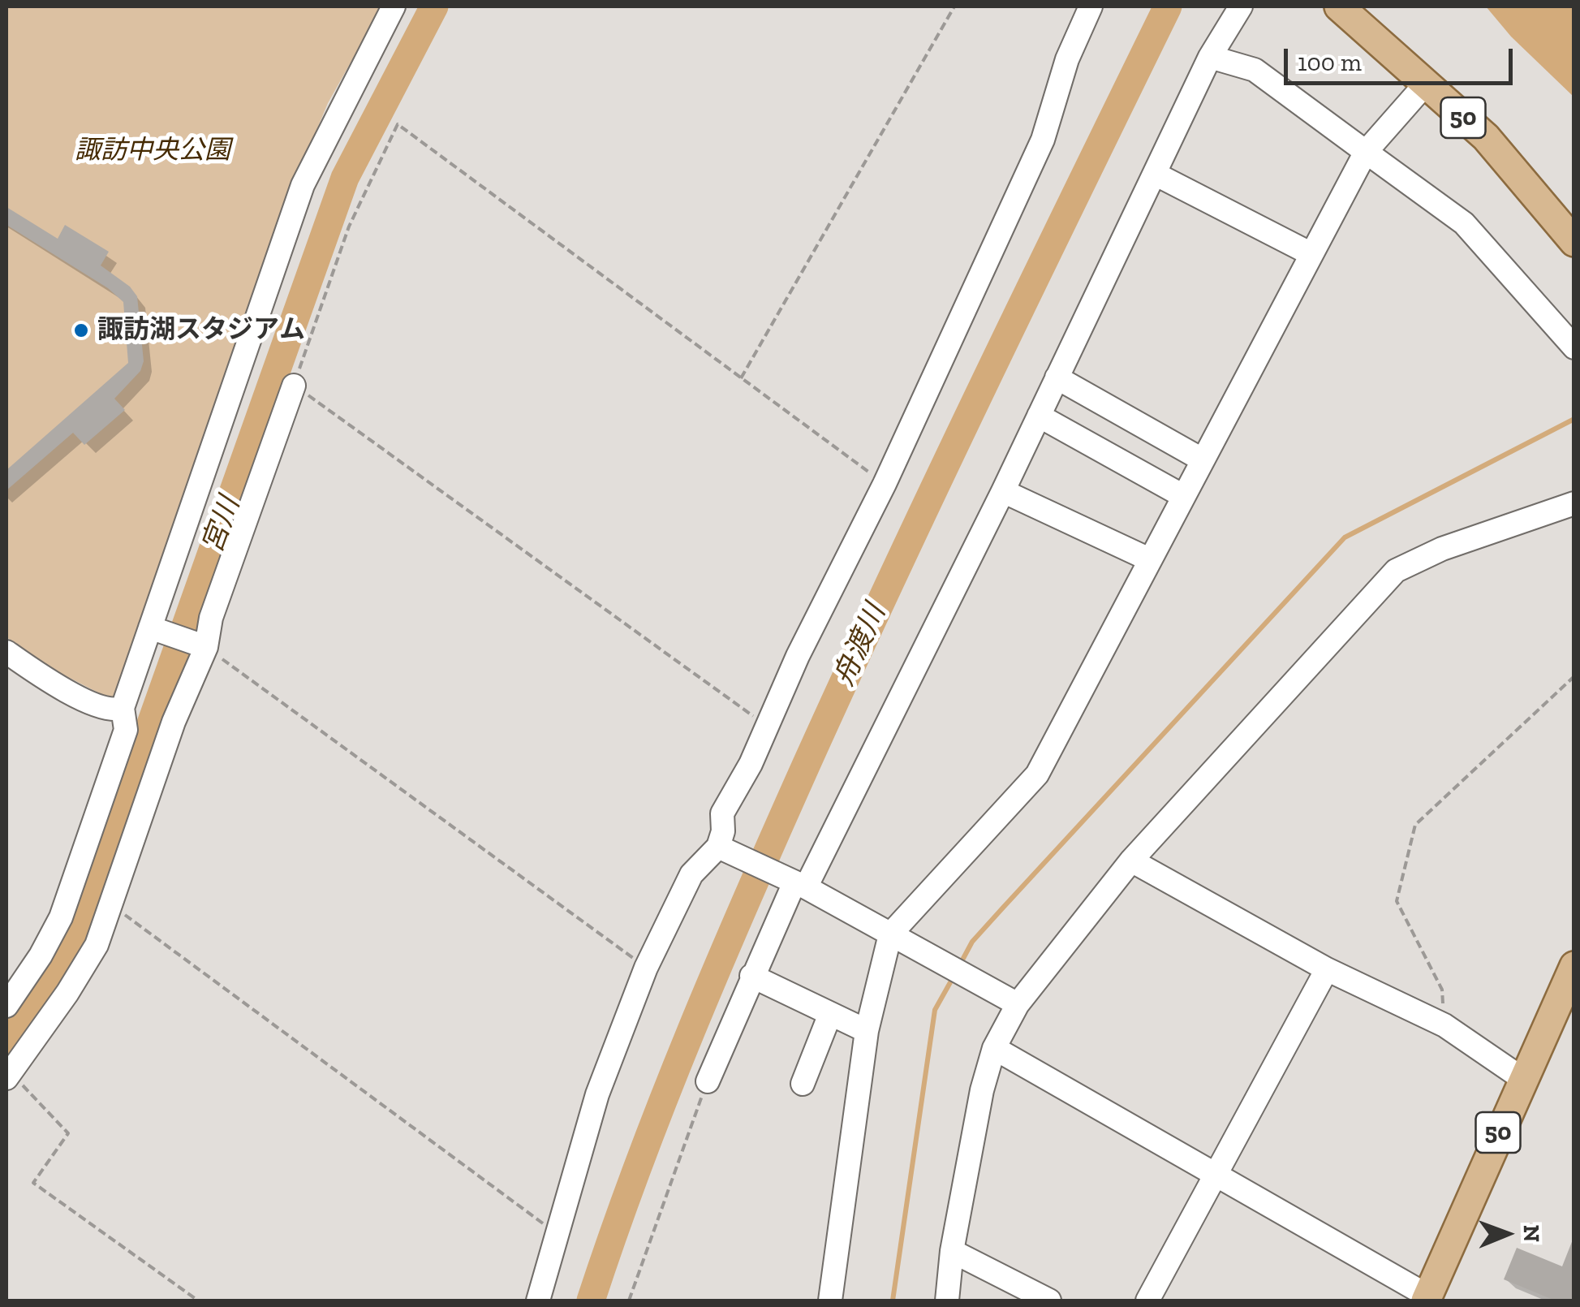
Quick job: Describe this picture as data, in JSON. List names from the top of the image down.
{
  "streets": {
    "main road": ["50"]
  },
  "water": ["宮川", "舟渡川"],
  "parks": ["諏訪中央公園"],
  "places": ["諏訪湖スタジアム"],
  "scale_bar": "100 m",
  "north": "right"
}
